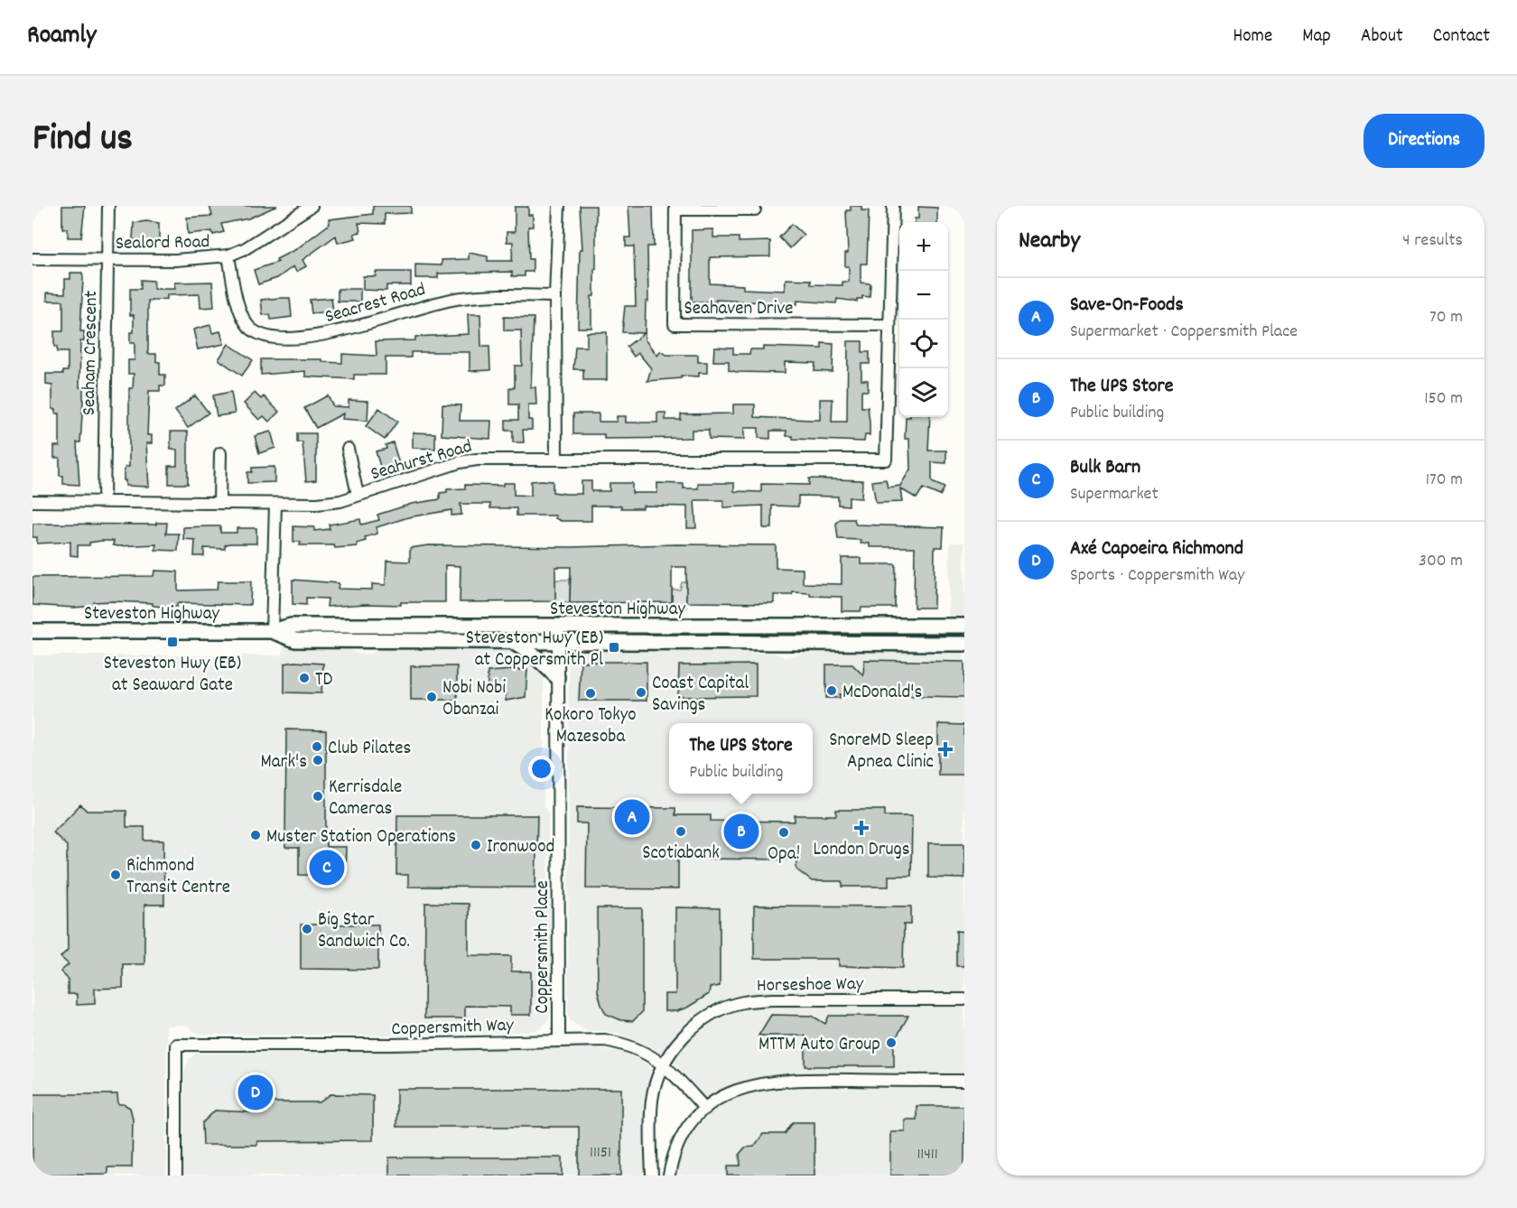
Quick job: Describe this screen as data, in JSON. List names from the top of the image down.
{
  "streets": {
    "main road": ["Steveston Highway"],
    "street": [
      "Sealord Road",
      "Seacrest Road",
      "Seahaven Drive",
      "Seaham Crescent",
      "Seahurst Road",
      "Coppersmith Place",
      "Horseshoe Way",
      "Coppersmith Way"
    ]
  },
  "crossings": [
    ["Sealord Road", "Seacrest Road"],
    ["Sealord Road", "Seaham Crescent"],
    ["Seahaven Drive", "Seahurst Road"],
    ["Seaham Crescent", "Seahurst Road"],
    ["Steveston Highway", "Coppersmith Place"],
    ["Coppersmith Place", "Coppersmith Way"],
    ["Horseshoe Way", "Coppersmith Way"]
  ],
  "places": {
    "transit": ["Steveston Hwy (EB) at Seaward Gate", "Steveston Hwy (EB) at Coppersmith Pl"],
    "other": [
      "TD",
      "McDonald's",
      "Coast Capital Savings",
      "Kokoro Tokyo Mazesoba",
      "Nobi Nobi Obanzai",
      "Club Pilates",
      "Mark's",
      "Kerrisdale Cameras",
      "Scotiabank",
      "Opa!",
      "Muster Station Operations",
      "Ironwood",
      "Richmond Transit Centre",
      "Big Star Sandwich Co.",
      "MTTM Auto Group"
    ],
    "health": ["SnoreMD Sleep Apnea Clinic", "London Drugs"]
  },
  "house_numbers": ["11151", "11411"],
  "page": {
    "header": "Roamly",
    "nav": [
      "Home",
      "Map",
      "About",
      "Contact"
    ],
    "title": "Find us",
    "buttons": "Directions",
    "heading": ["Nearby", "4 results"],
    "map_buttons": ["+", "−"],
    "list": [
      {
        "mark": "A",
        "name": "Save-On-Foods",
        "note": "Supermarket · Coppersmith Place",
        "value": "70 m"
      },
      {
        "mark": "B",
        "name": "The UPS Store",
        "note": "Public building",
        "value": "150 m"
      },
      {
        "mark": "C",
        "name": "Bulk Barn",
        "note": "Supermarket",
        "value": "170 m"
      },
      {
        "mark": "D",
        "name": "Axé Capoeira Richmond",
        "note": "Sports · Coppersmith Way",
        "value": "300 m"
      }
    ],
    "popup": ["The UPS Store", "Public building"],
    "pins": [
      "A",
      "B",
      "C",
      "D"
    ]
  }
}
